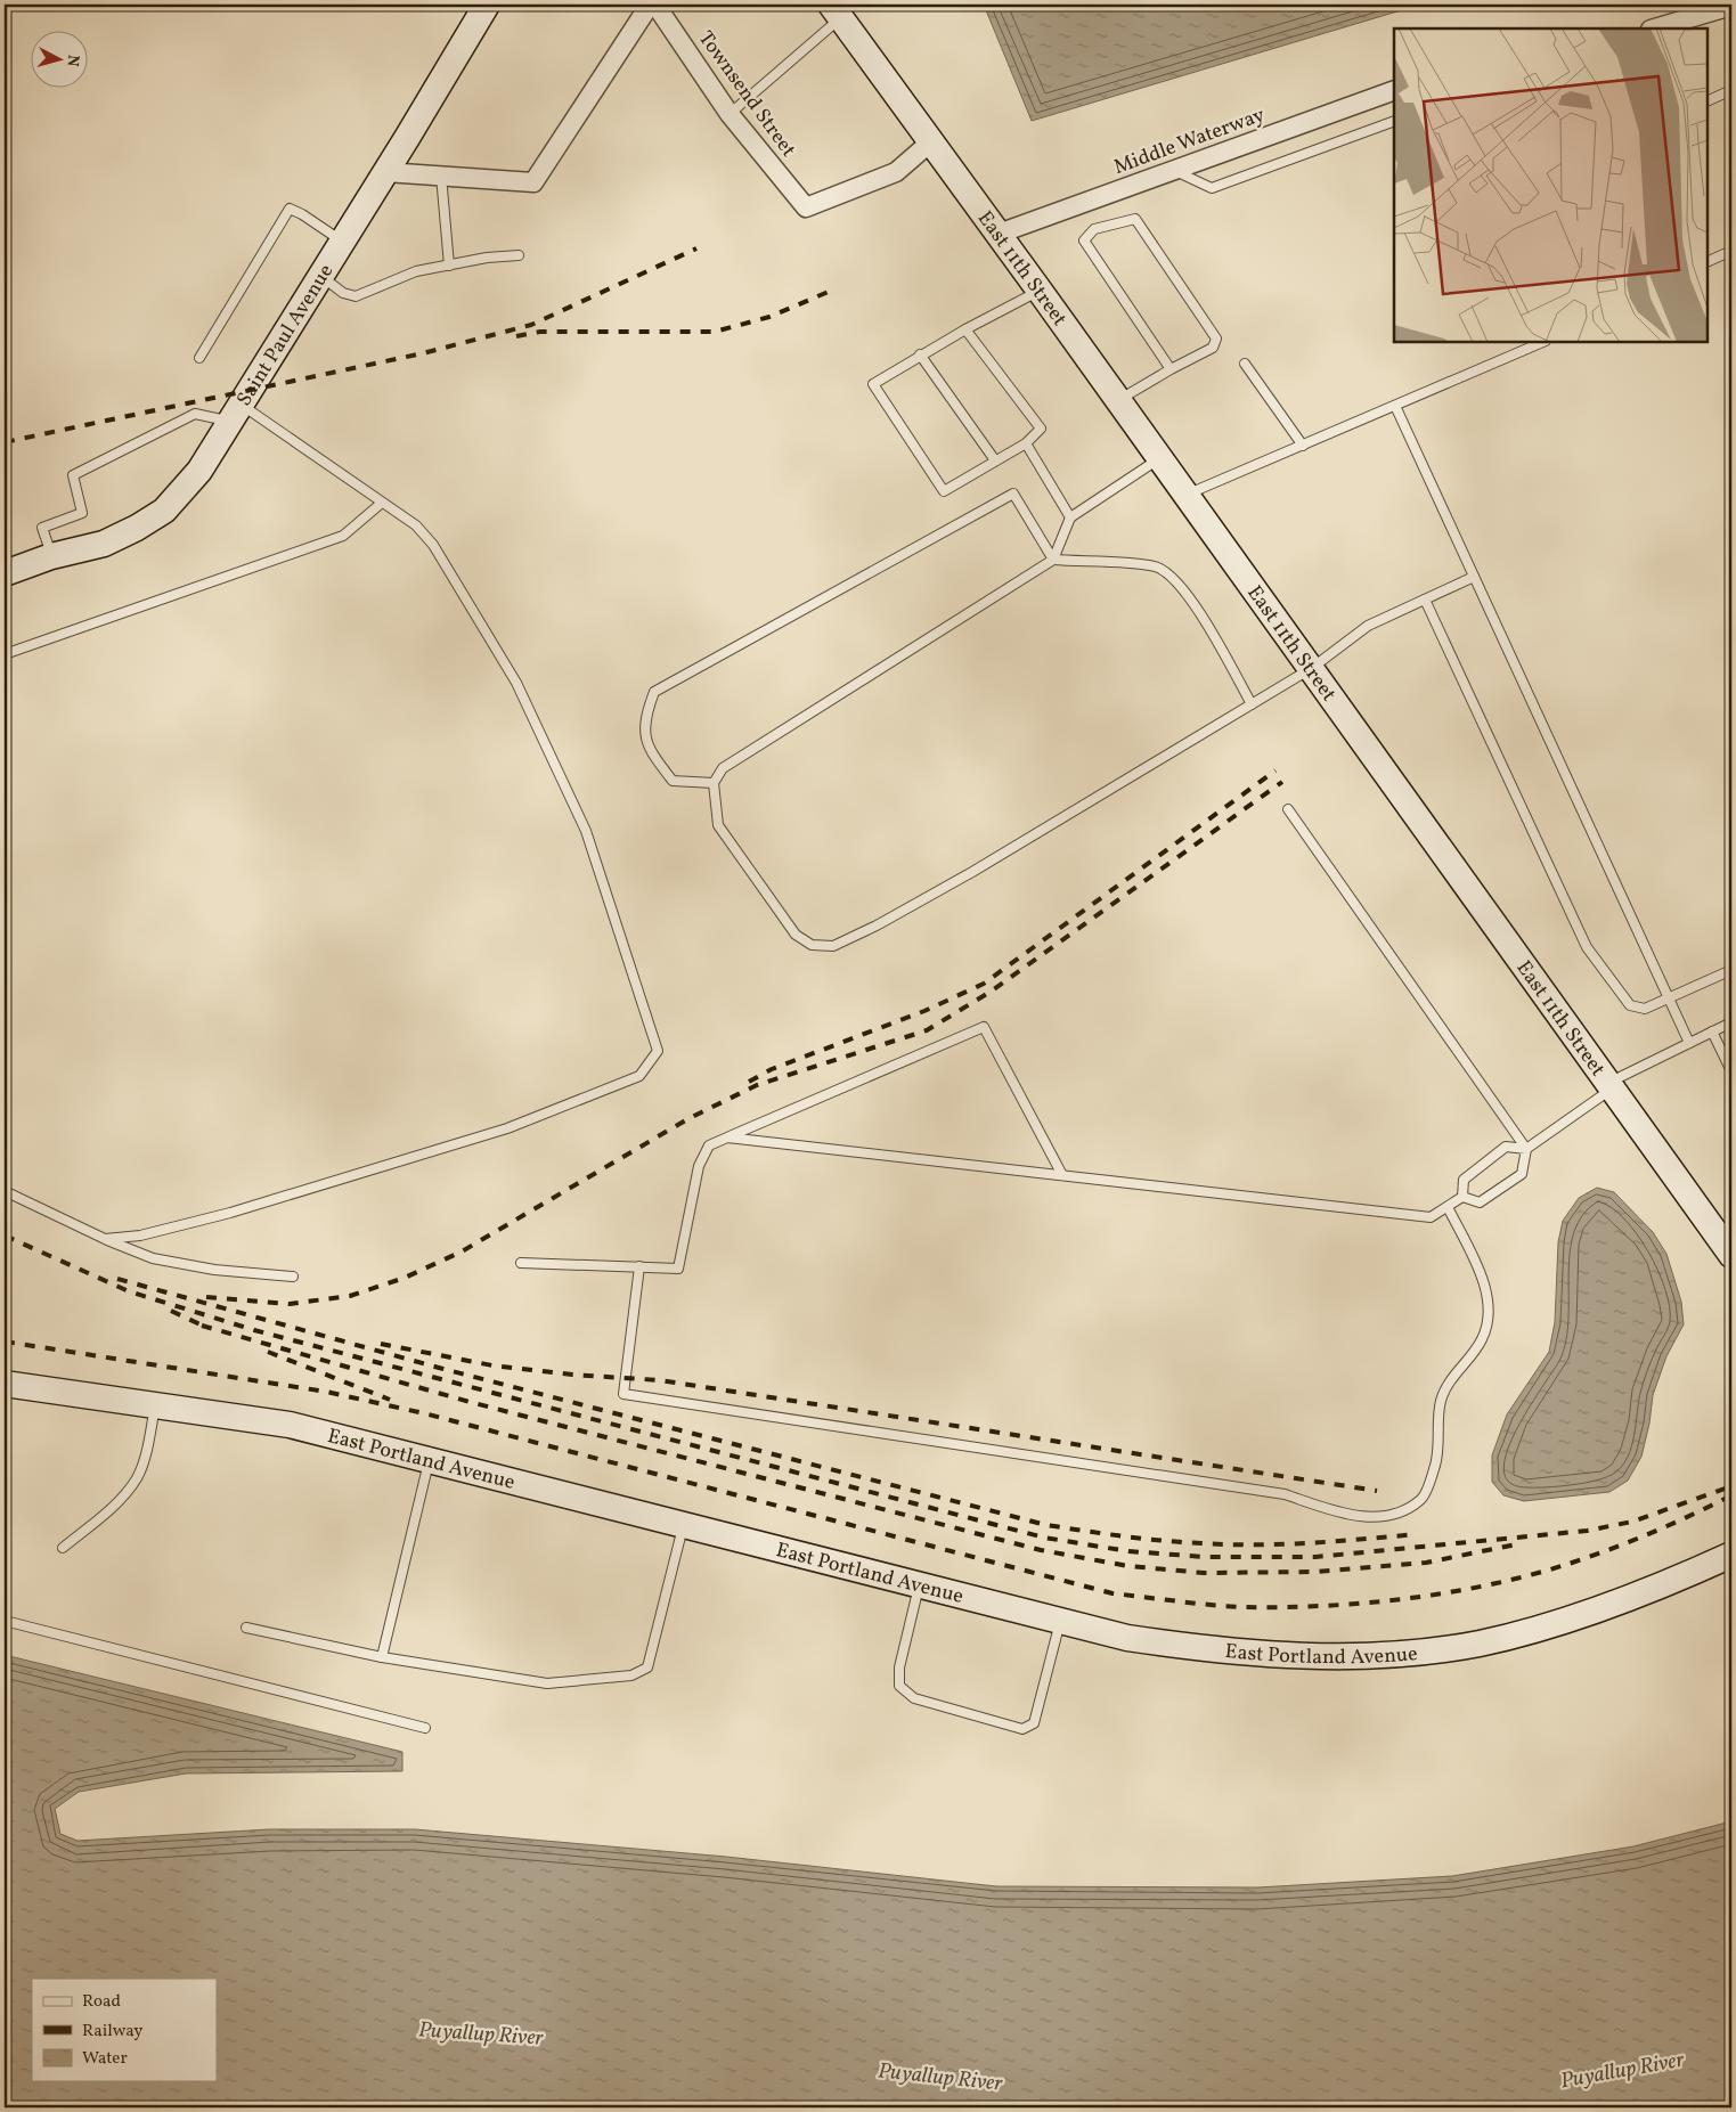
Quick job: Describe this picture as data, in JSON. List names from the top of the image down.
{
  "streets": {
    "street": [
      "Townsend Street",
      "Middle Waterway",
      "East 11th Street",
      "Saint Paul Avenue",
      "East Portland Avenue"
    ]
  },
  "crossings": [
    ["Townsend Street", "East 11th Street"],
    ["Middle Waterway", "East 11th Street"]
  ],
  "water": ["Puyallup River"],
  "legend": ["Road", "Railway", "Water"],
  "north": "right"
}
